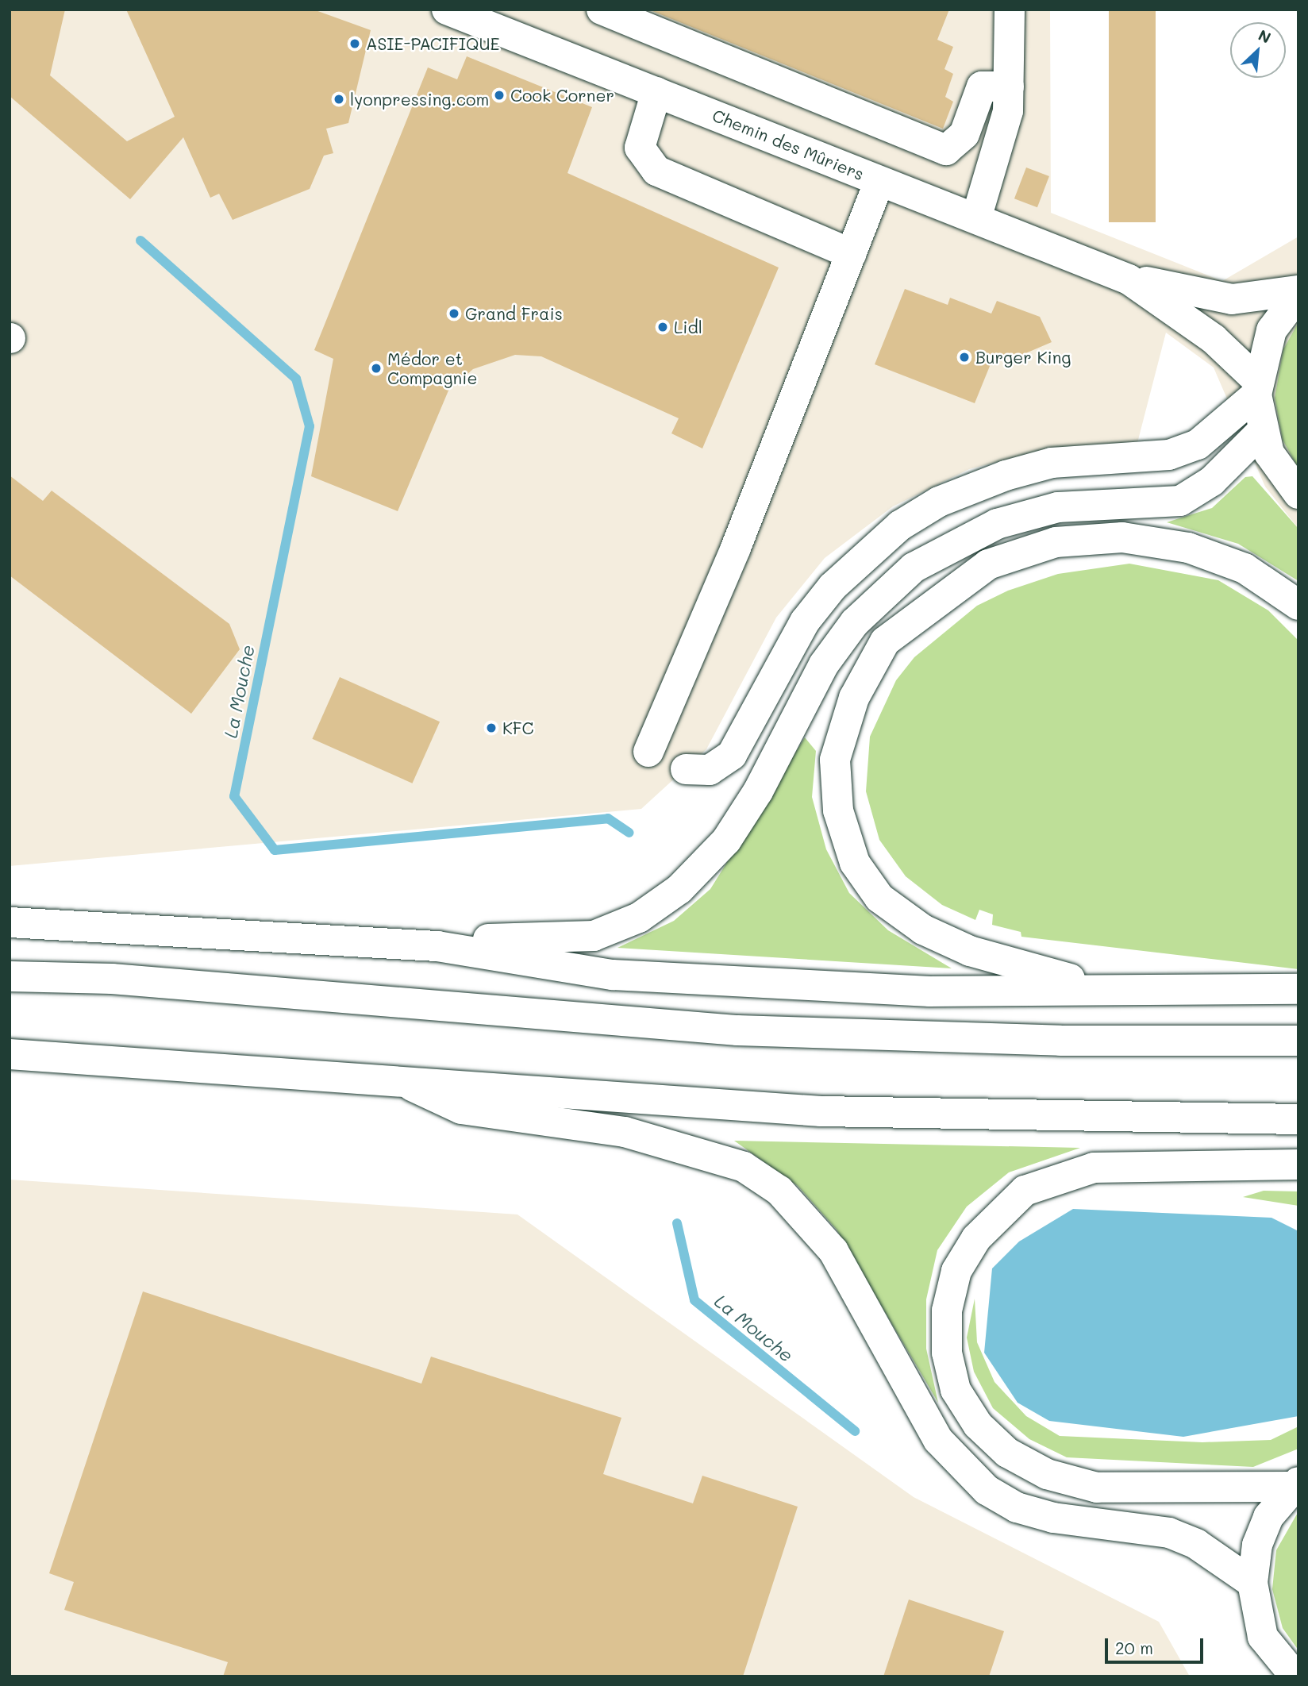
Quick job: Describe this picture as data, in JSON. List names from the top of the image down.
{
  "streets": {
    "main road": ["Chemin des Mûriers"]
  },
  "water": ["La Mouche"],
  "places": [
    "ASIE-PACIFIQUE",
    "Cook Corner",
    "lyonpressing.com",
    "Grand Frais",
    "Lidl",
    "Burger King",
    "Médor et Compagnie",
    "KFC"
  ],
  "scale_bar": "20 m",
  "north": "top right"
}
